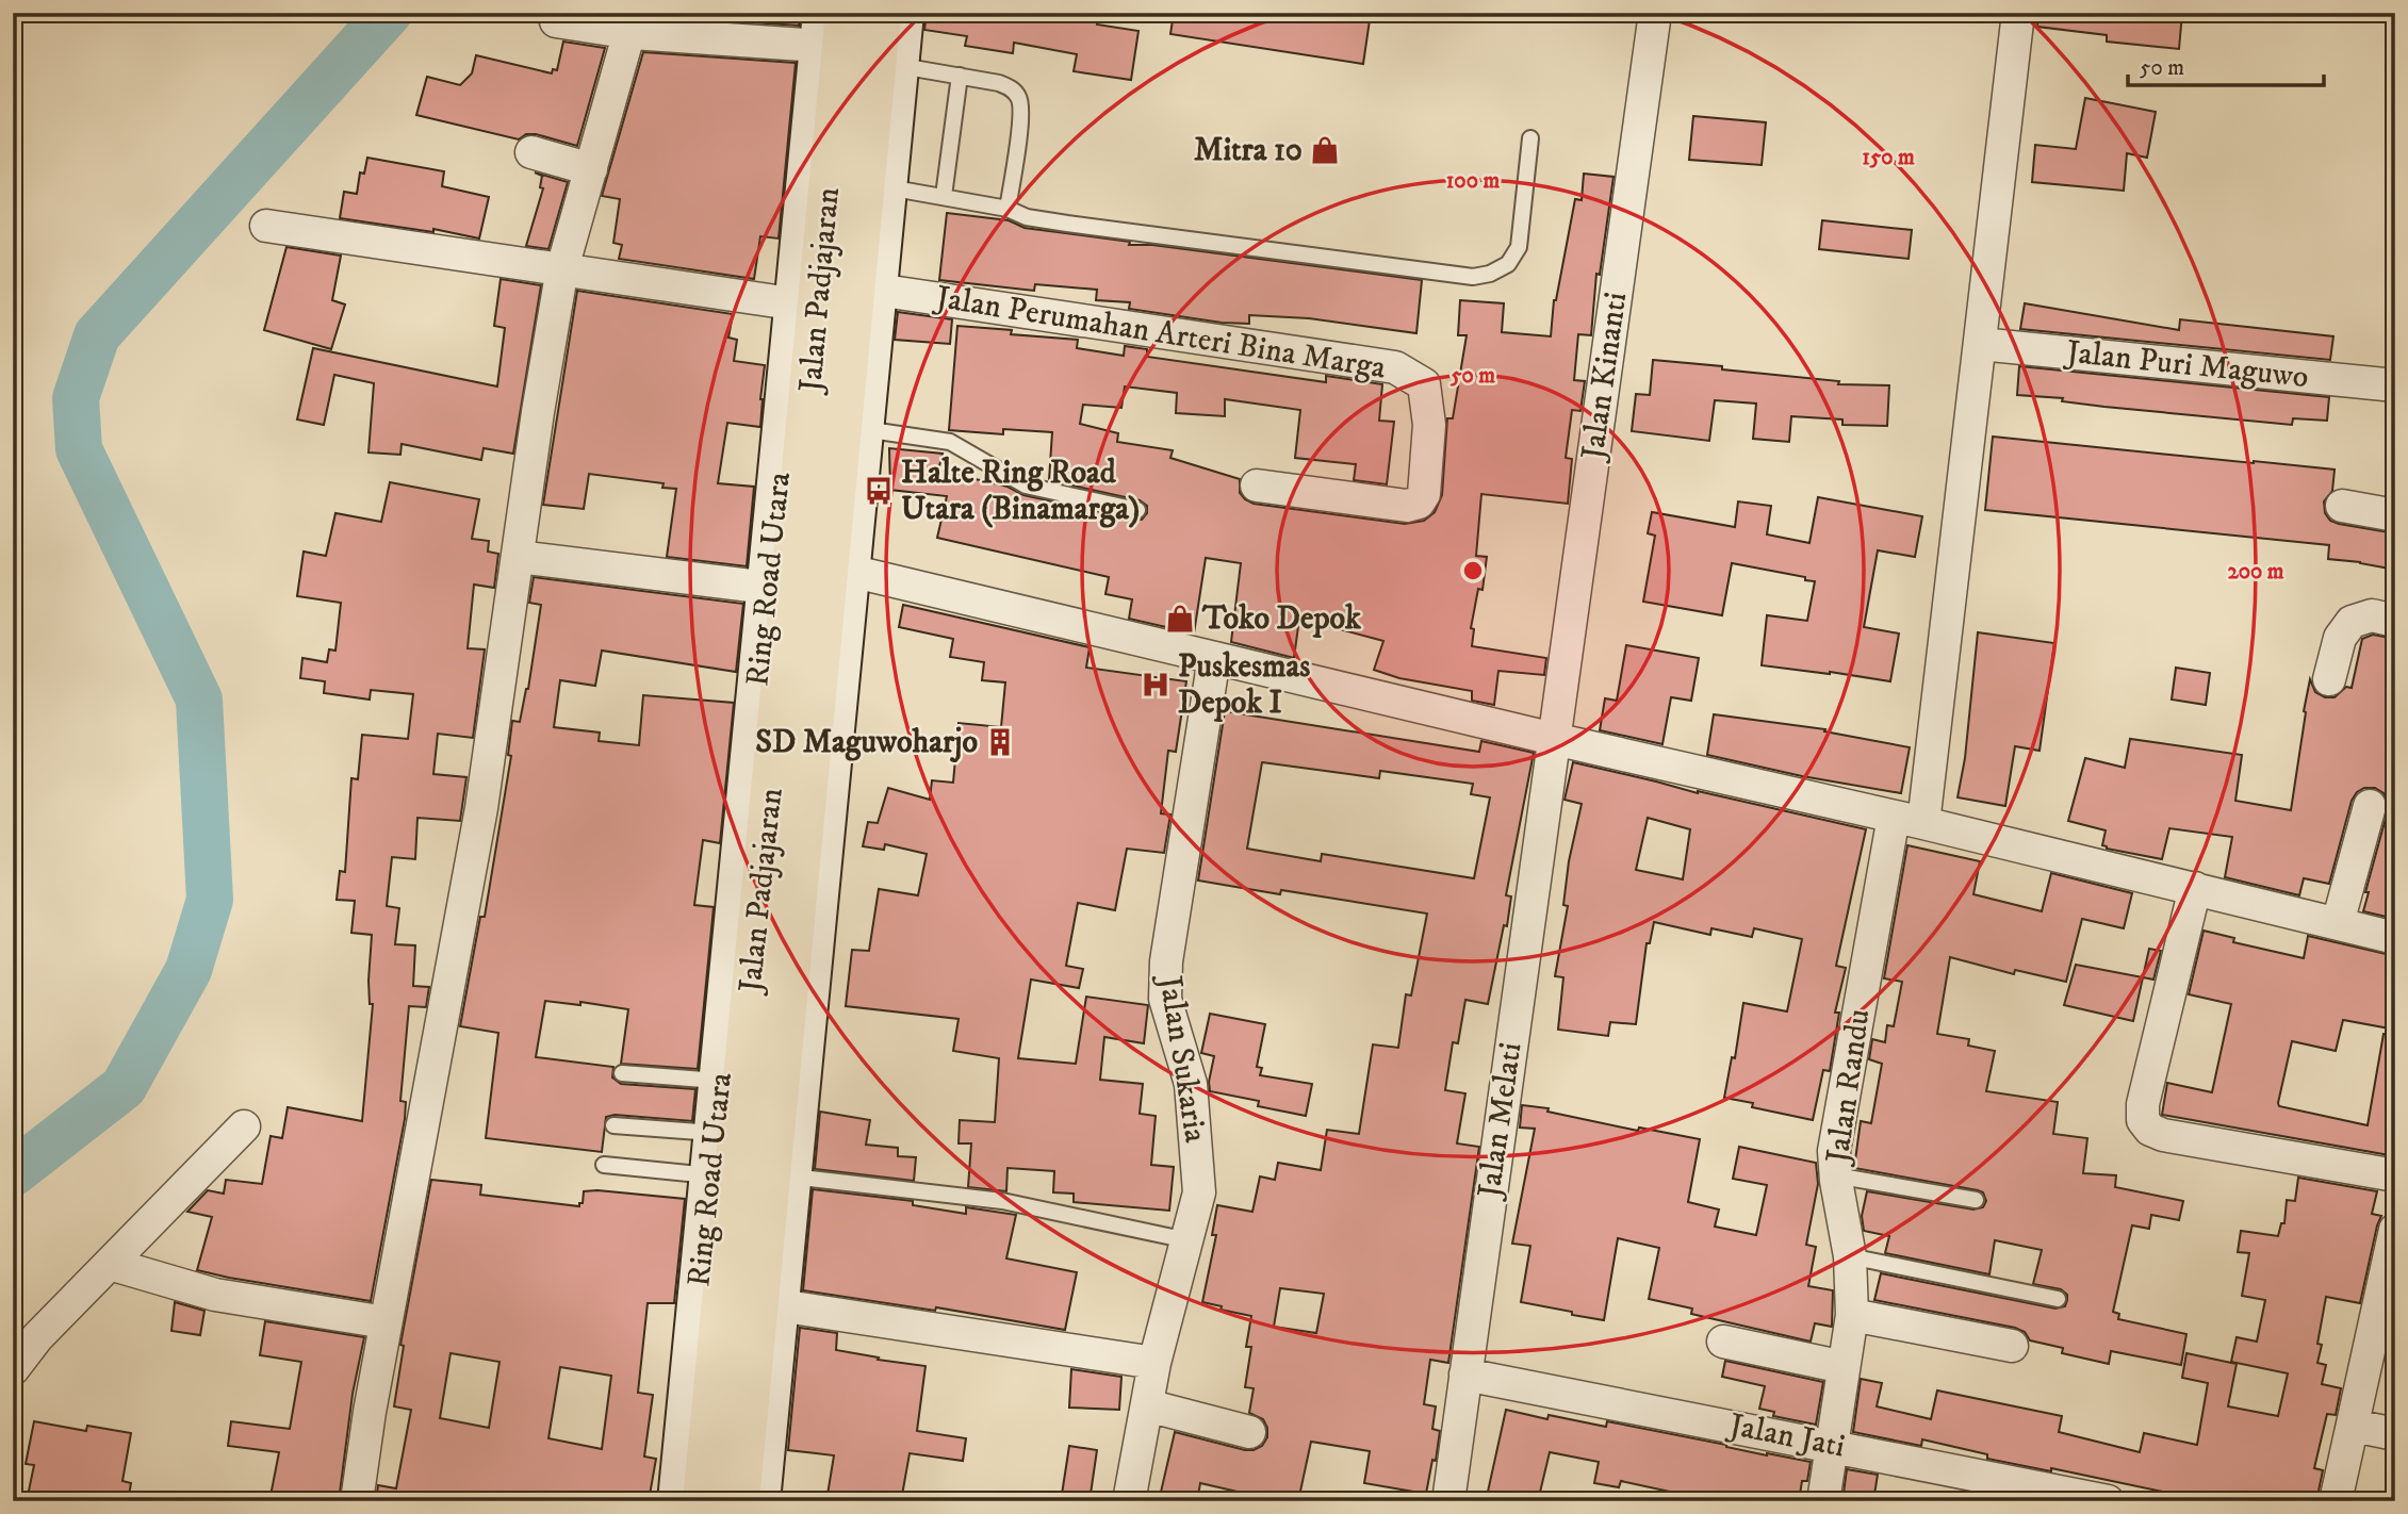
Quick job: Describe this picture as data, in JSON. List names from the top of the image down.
{
  "streets": {
    "highway": ["Jalan Padjajaran"],
    "street": [
      "Jalan Perumahan Arteri Bina Marga",
      "Jalan Puri Maguwo",
      "Jalan Kinanti",
      "Ring Road Utara",
      "Jalan Sukaria",
      "Jalan Randu",
      "Jalan Melati",
      "Jalan Jati"
    ]
  },
  "crossings": [
    ["Jalan Padjajaran", "Ring Road Utara"],
    ["Jalan Puri Maguwo", "Jalan Randu"],
    ["Jalan Kinanti", "Jalan Melati"],
    ["Jalan Randu", "Jalan Jati"],
    ["Jalan Melati", "Jalan Jati"]
  ],
  "places": {
    "shop": ["Mitra 10", "Toko Depok"],
    "bus stop": ["Halte Ring Road Utara (Binamarga)"],
    "hospital": ["Puskesmas Depok I"],
    "building": ["SD Maguwoharjo"]
  },
  "scale_bar": "50 m",
  "rings": [
    "150 m",
    "100 m",
    "50 m",
    "200 m"
  ]
}
